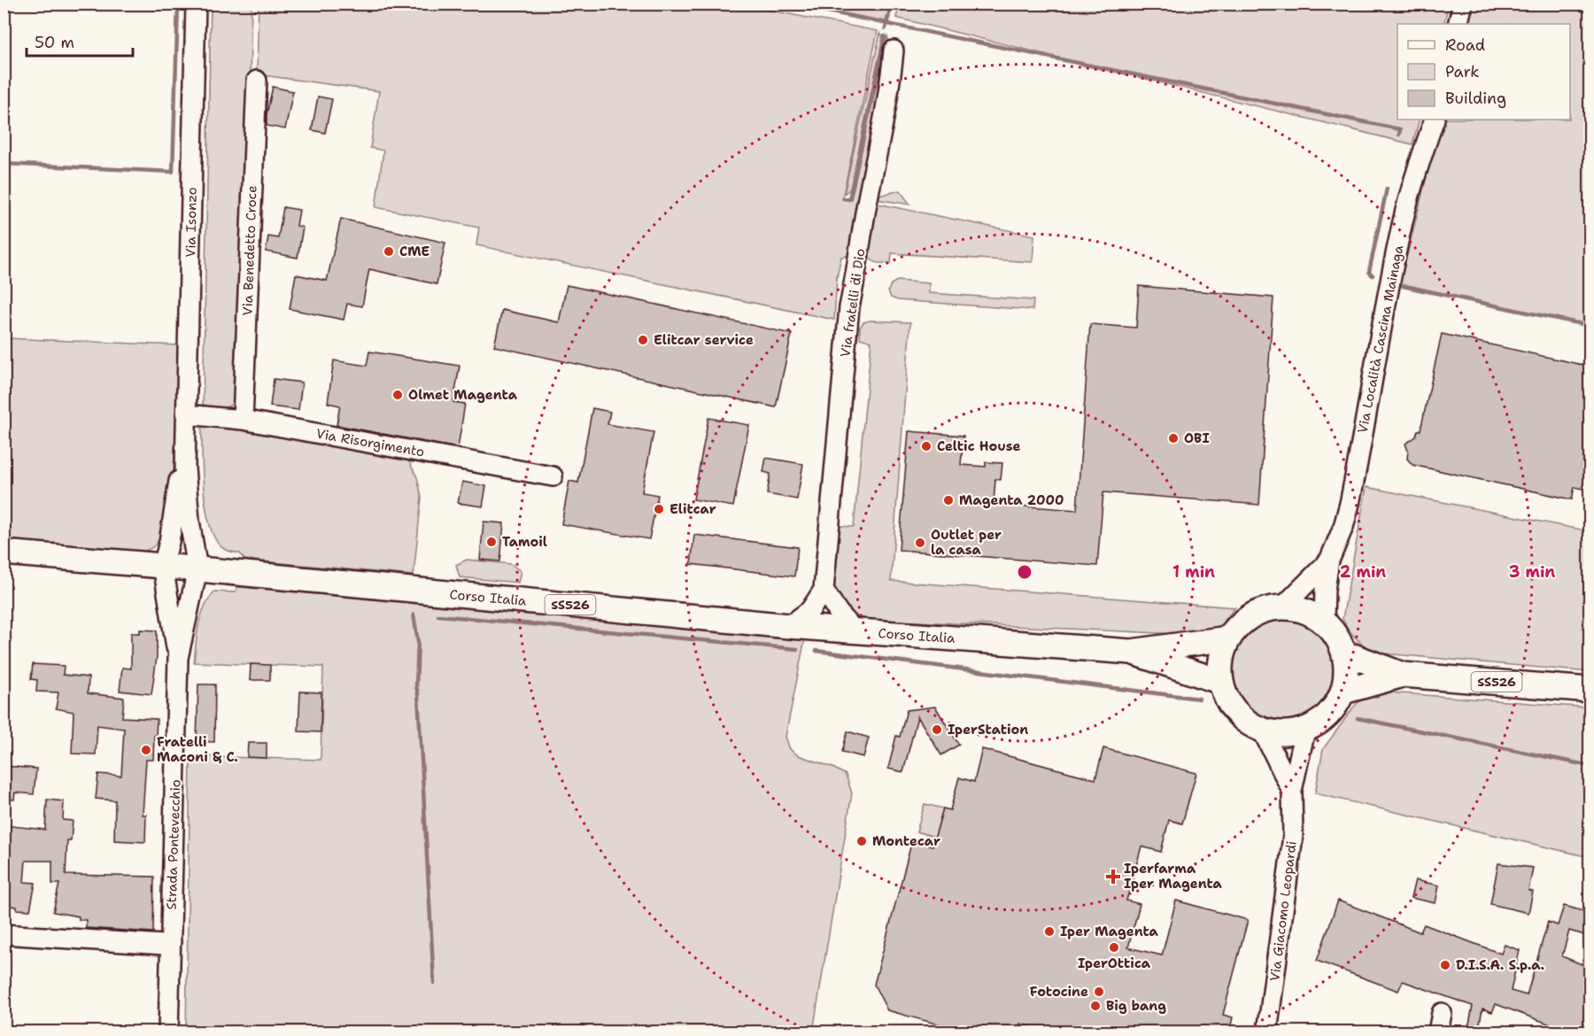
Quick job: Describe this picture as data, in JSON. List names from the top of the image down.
{
  "streets": {
    "main road": ["Corso Italia", "SS526"],
    "street": [
      "Via Isonzo",
      "Via Benedetto Croce",
      "Via fratelli di Dio",
      "Via Località Cascina Mainaga",
      "Via Risorgimento",
      "Strada Pontevecchio",
      "Via Giacomo Leopardi"
    ]
  },
  "crossings": [
    ["Via Isonzo", "Via Risorgimento"],
    ["Via Isonzo", "Corso Italia"],
    ["Via Isonzo", "Strada Pontevecchio"],
    ["Via Benedetto Croce", "Via Risorgimento"],
    ["Via fratelli di Dio", "Corso Italia"],
    ["Via Località Cascina Mainaga", "Corso Italia"],
    ["Via Località Cascina Mainaga", "SS526"],
    ["Via Località Cascina Mainaga", "Via Giacomo Leopardi"],
    ["Corso Italia", "SS526"],
    ["Corso Italia", "Strada Pontevecchio"],
    ["Corso Italia", "Via Giacomo Leopardi"],
    ["SS526", "Via Giacomo Leopardi"]
  ],
  "places": {
    "other": [
      "CME",
      "Elitcar service",
      "Olmet Magenta",
      "OBI",
      "Celtic House",
      "Magenta 2000",
      "Elitcar",
      "Tamoil",
      "Outlet per la casa",
      "IperStation",
      "Fratelli Maconi & C.",
      "Montecar",
      "Iper Magenta",
      "IperOttica",
      "D.I.S.A. S.p.a.",
      "Fotocine",
      "Big bang"
    ],
    "health": ["Iperfarma Iper Magenta"]
  },
  "legend": ["Road", "Park", "Building"],
  "scale_bar": "50 m",
  "rings": ["1 min", "2 min", "3 min"]
}
